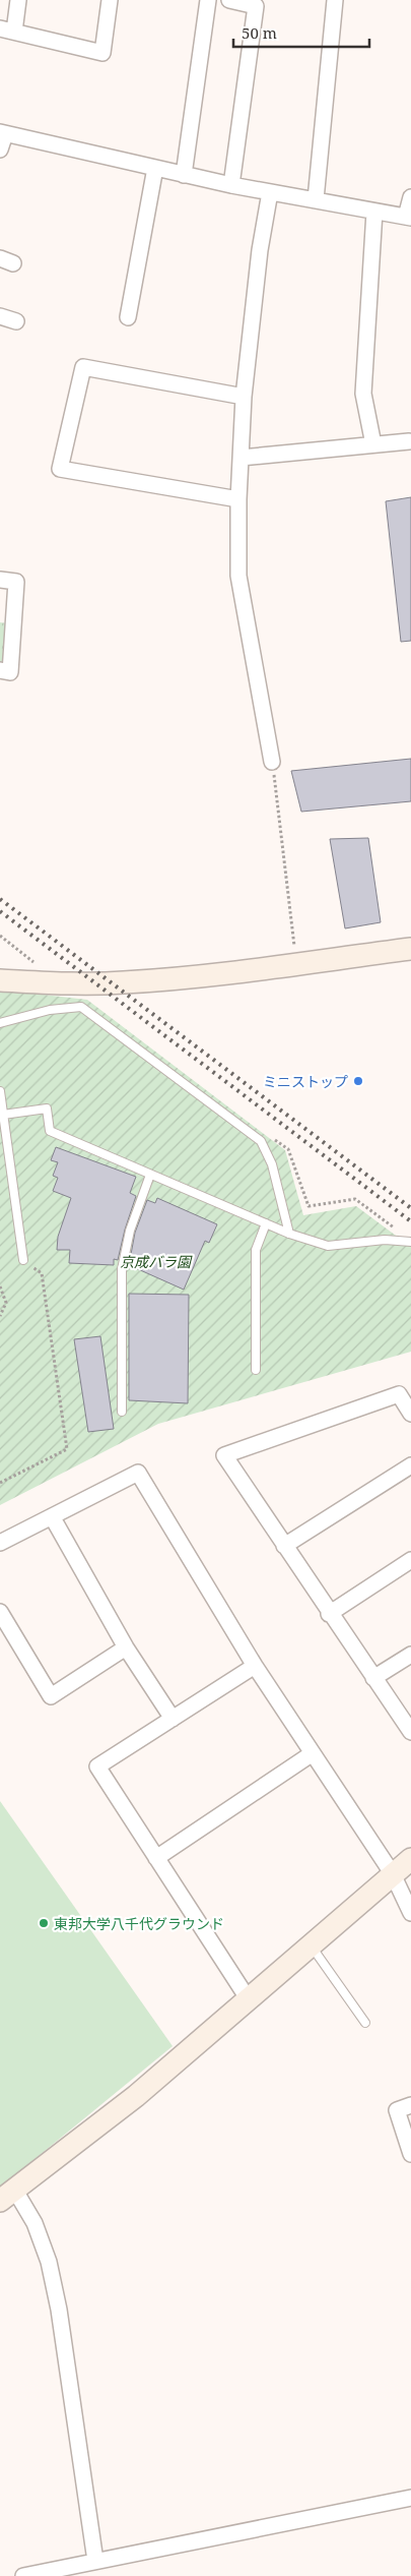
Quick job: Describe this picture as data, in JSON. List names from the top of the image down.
{
  "parks": ["京成バラ園"],
  "places": ["ミニストップ", "東邦大学八千代グラウンド"],
  "scale_bar": "50 m"
}
